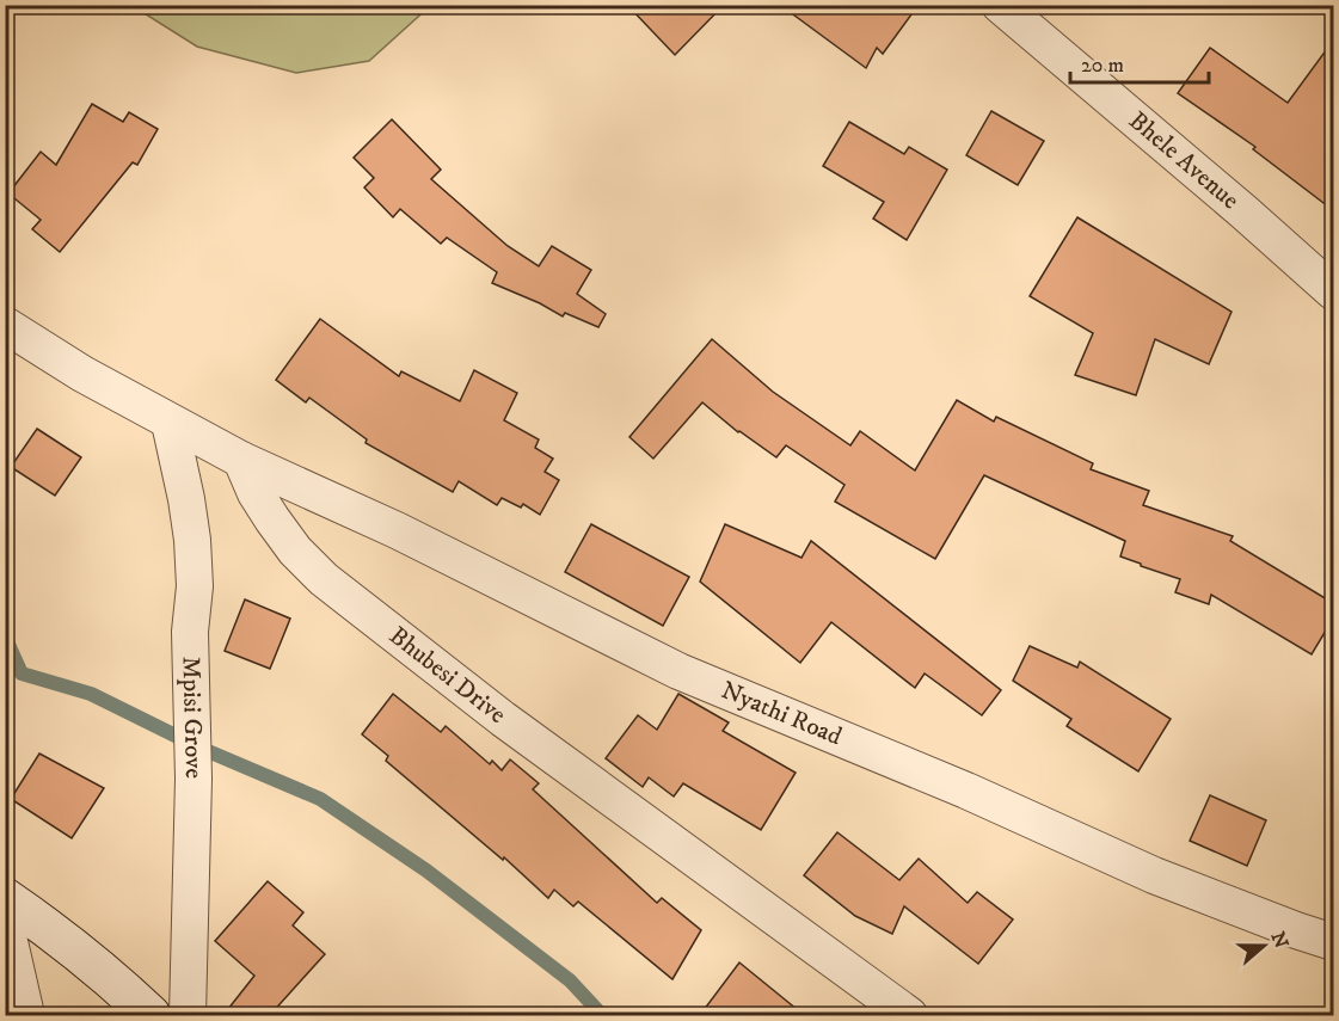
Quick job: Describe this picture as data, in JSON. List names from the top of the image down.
{
  "streets": {
    "street": [
      "Bhele Avenue",
      "Bhubesi Drive",
      "Nyathi Road",
      "Mpisi Grove"
    ]
  },
  "crossings": [
    ["Bhubesi Drive", "Nyathi Road"]
  ],
  "scale_bar": "20 m",
  "north": "right"
}
